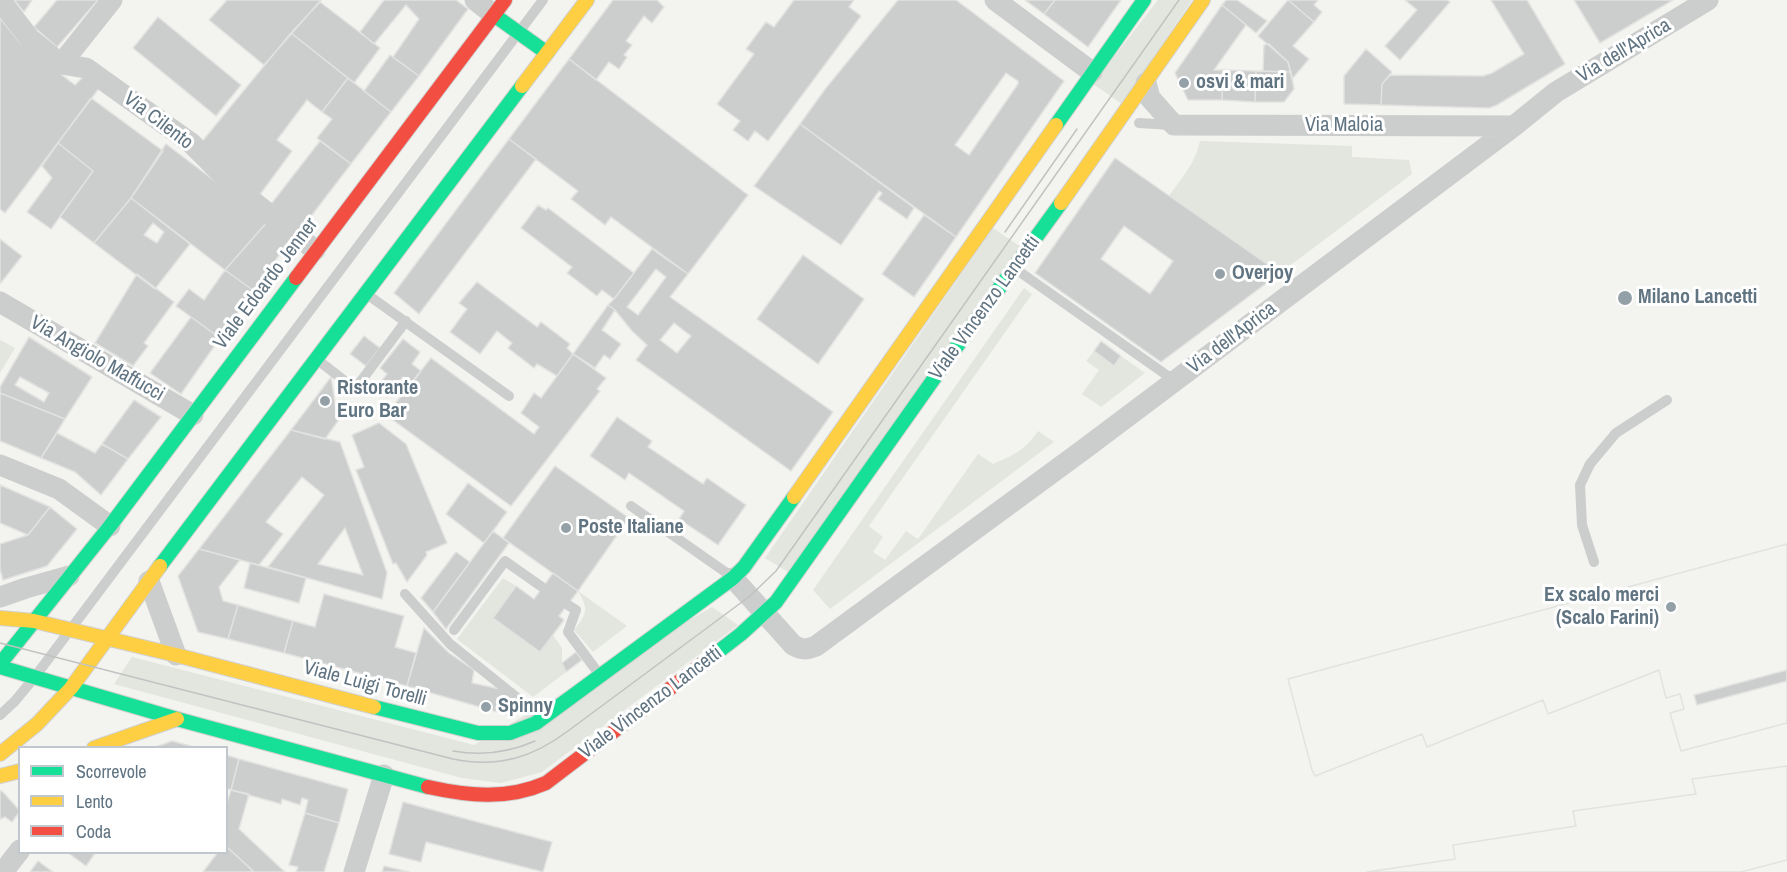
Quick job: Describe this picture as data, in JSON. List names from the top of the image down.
{
  "streets": {
    "main road": ["Viale Edoardo Jenner", "Viale Vincenzo Lancetti", "Viale Luigi Torelli"],
    "street": [
      "Via dell'Aprica",
      "Via Cilento",
      "Via Maloia",
      "Via Angiolo Maffucci"
    ]
  },
  "crossings": [
    ["Via dell'Aprica", "Via Maloia"],
    ["Via dell'Aprica", "Viale Vincenzo Lancetti"],
    ["Via Cilento", "Viale Edoardo Jenner"],
    ["Viale Edoardo Jenner", "Via Angiolo Maffucci"],
    ["Viale Edoardo Jenner", "Viale Luigi Torelli"]
  ],
  "places": [
    "osvi & mari",
    "Overjoy",
    "Milano Lancetti",
    "Ristorante Euro Bar",
    "Poste Italiane",
    "Ex scalo merci (Scalo Farini)",
    "Spinny"
  ],
  "legend": ["Scorrevole", "Lento", "Coda"]
}
